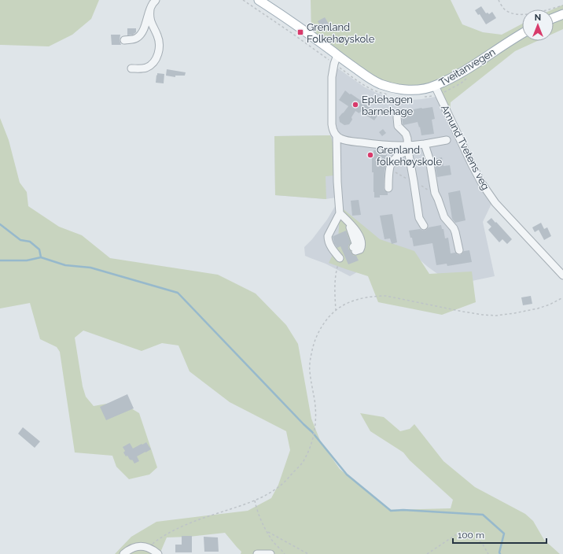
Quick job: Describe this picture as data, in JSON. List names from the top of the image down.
{
  "streets": {
    "main road": ["Tveitanvegen"],
    "street": ["Amund Tvetens veg"]
  },
  "crossings": [
    ["Tveitanvegen", "Amund Tvetens veg"]
  ],
  "places": {
    "transit": ["Grenland Folkehøyskole"],
    "other": ["Eplehagen barnehage", "Grenland folkehøyskole"]
  },
  "scale_bar": "100 m",
  "north": "top"
}
